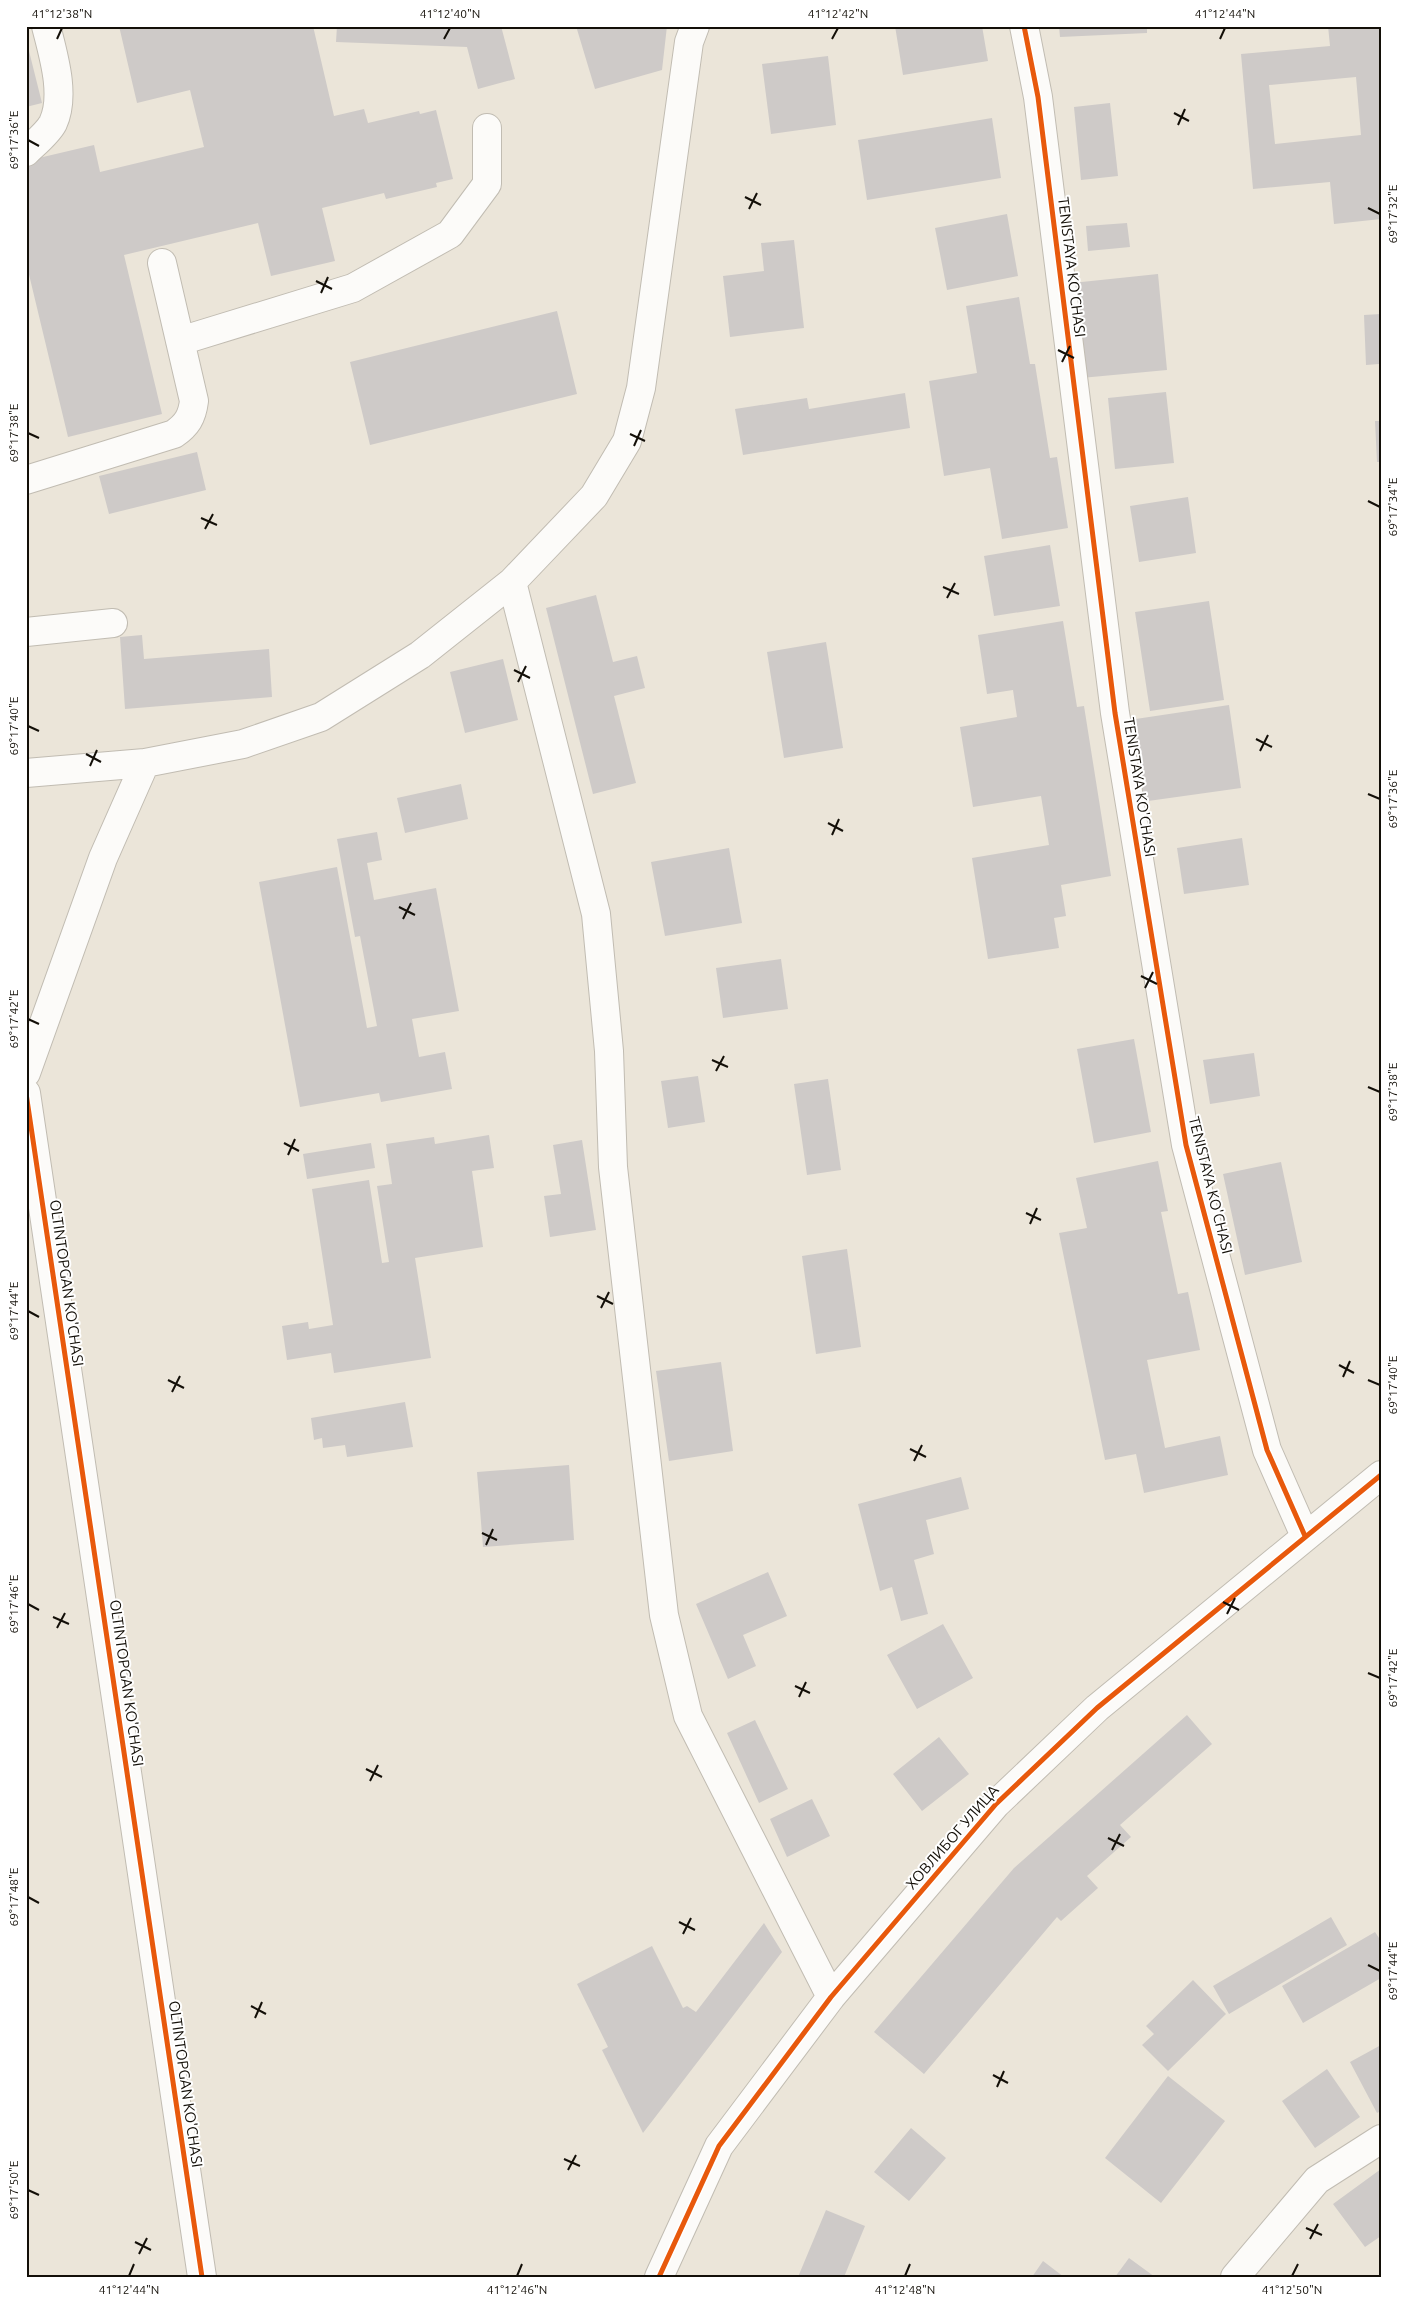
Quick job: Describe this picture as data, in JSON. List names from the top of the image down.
{
  "streets": {
    "street": ["TENISTAYA KO'CHASI", "OLTINTOPGAN KO'CHASI", "ХОВЛИБОГ УЛИЦА"]
  },
  "crossings": [
    ["TENISTAYA KO'CHASI", "ХОВЛИБОГ УЛИЦА"]
  ],
  "coordinates": [
    "41°12'38\"N",
    "41°12'40\"N",
    "41°12'42\"N",
    "41°12'44\"N",
    "69°17'36\"E",
    "69°17'32\"E",
    "69°17'38\"E",
    "69°17'34\"E",
    "69°17'40\"E",
    "69°17'42\"E",
    "69°17'44\"E",
    "69°17'46\"E",
    "69°17'48\"E",
    "69°17'50\"E",
    "41°12'46\"N",
    "41°12'48\"N",
    "41°12'50\"N"
  ]
}
